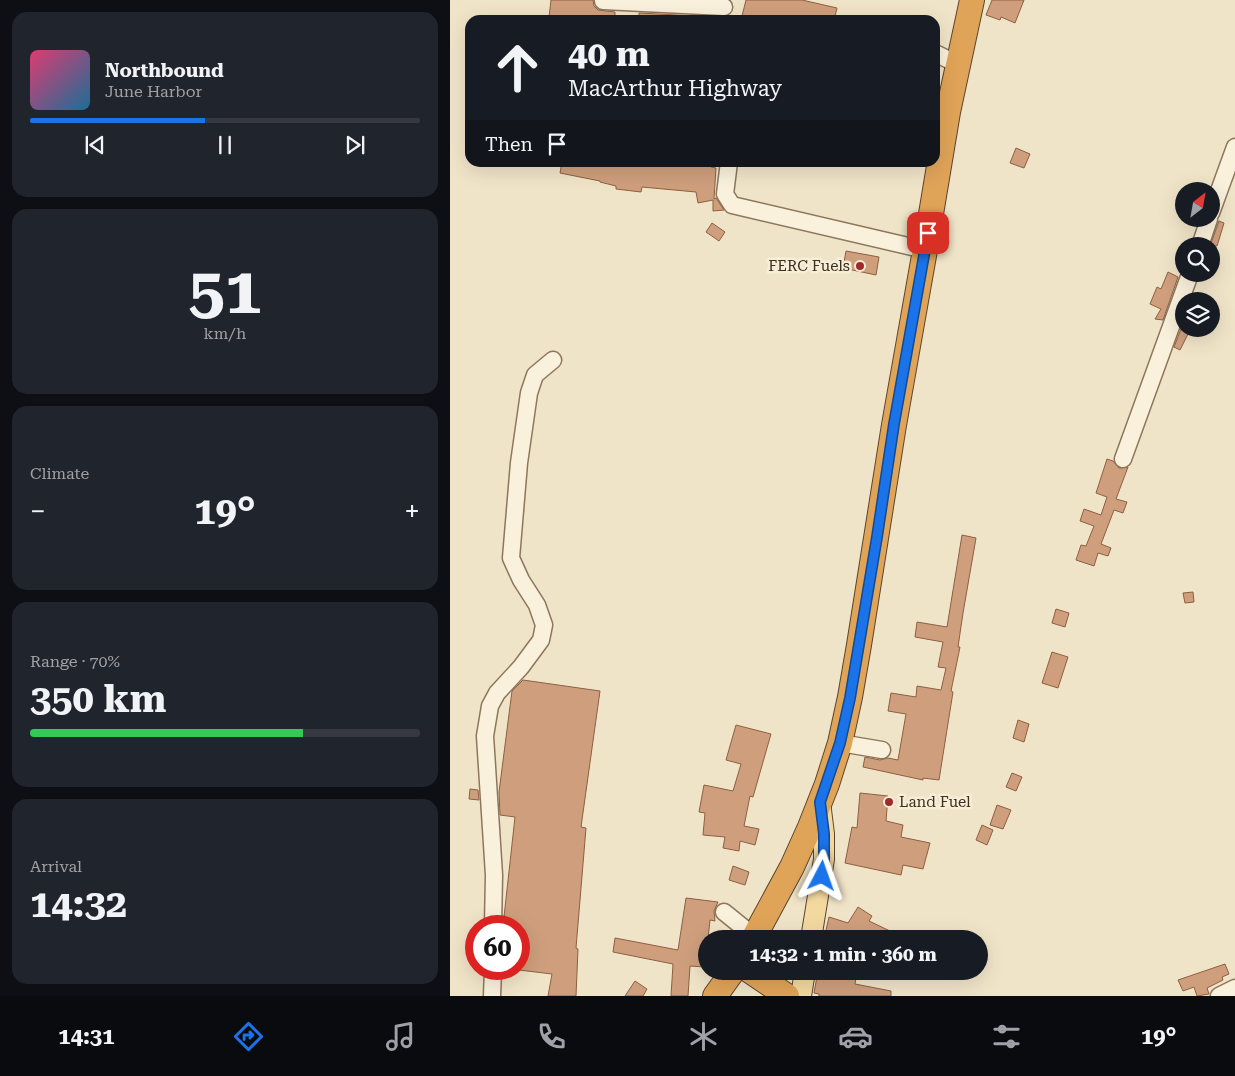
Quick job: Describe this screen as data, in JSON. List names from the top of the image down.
{
  "places": ["FERC Fuels", "Land Fuel"],
  "north": "top right",
  "page": {
    "turn": ["40 m", "MacArthur Highway"],
    "song": ["Northbound", "June Harbor"],
    "then": "Then",
    "tile": [
      ["51", "km/h"],
      "Climate",
      ["Range · 70%", "350 km"],
      ["Arrival", "14:32"]
    ],
    "heat": ["−", "19°", "+"],
    "limit": "60",
    "trip": "14:32 · 1 min · 360 m",
    "tabs": ["14:31", "19°"]
  }
}
